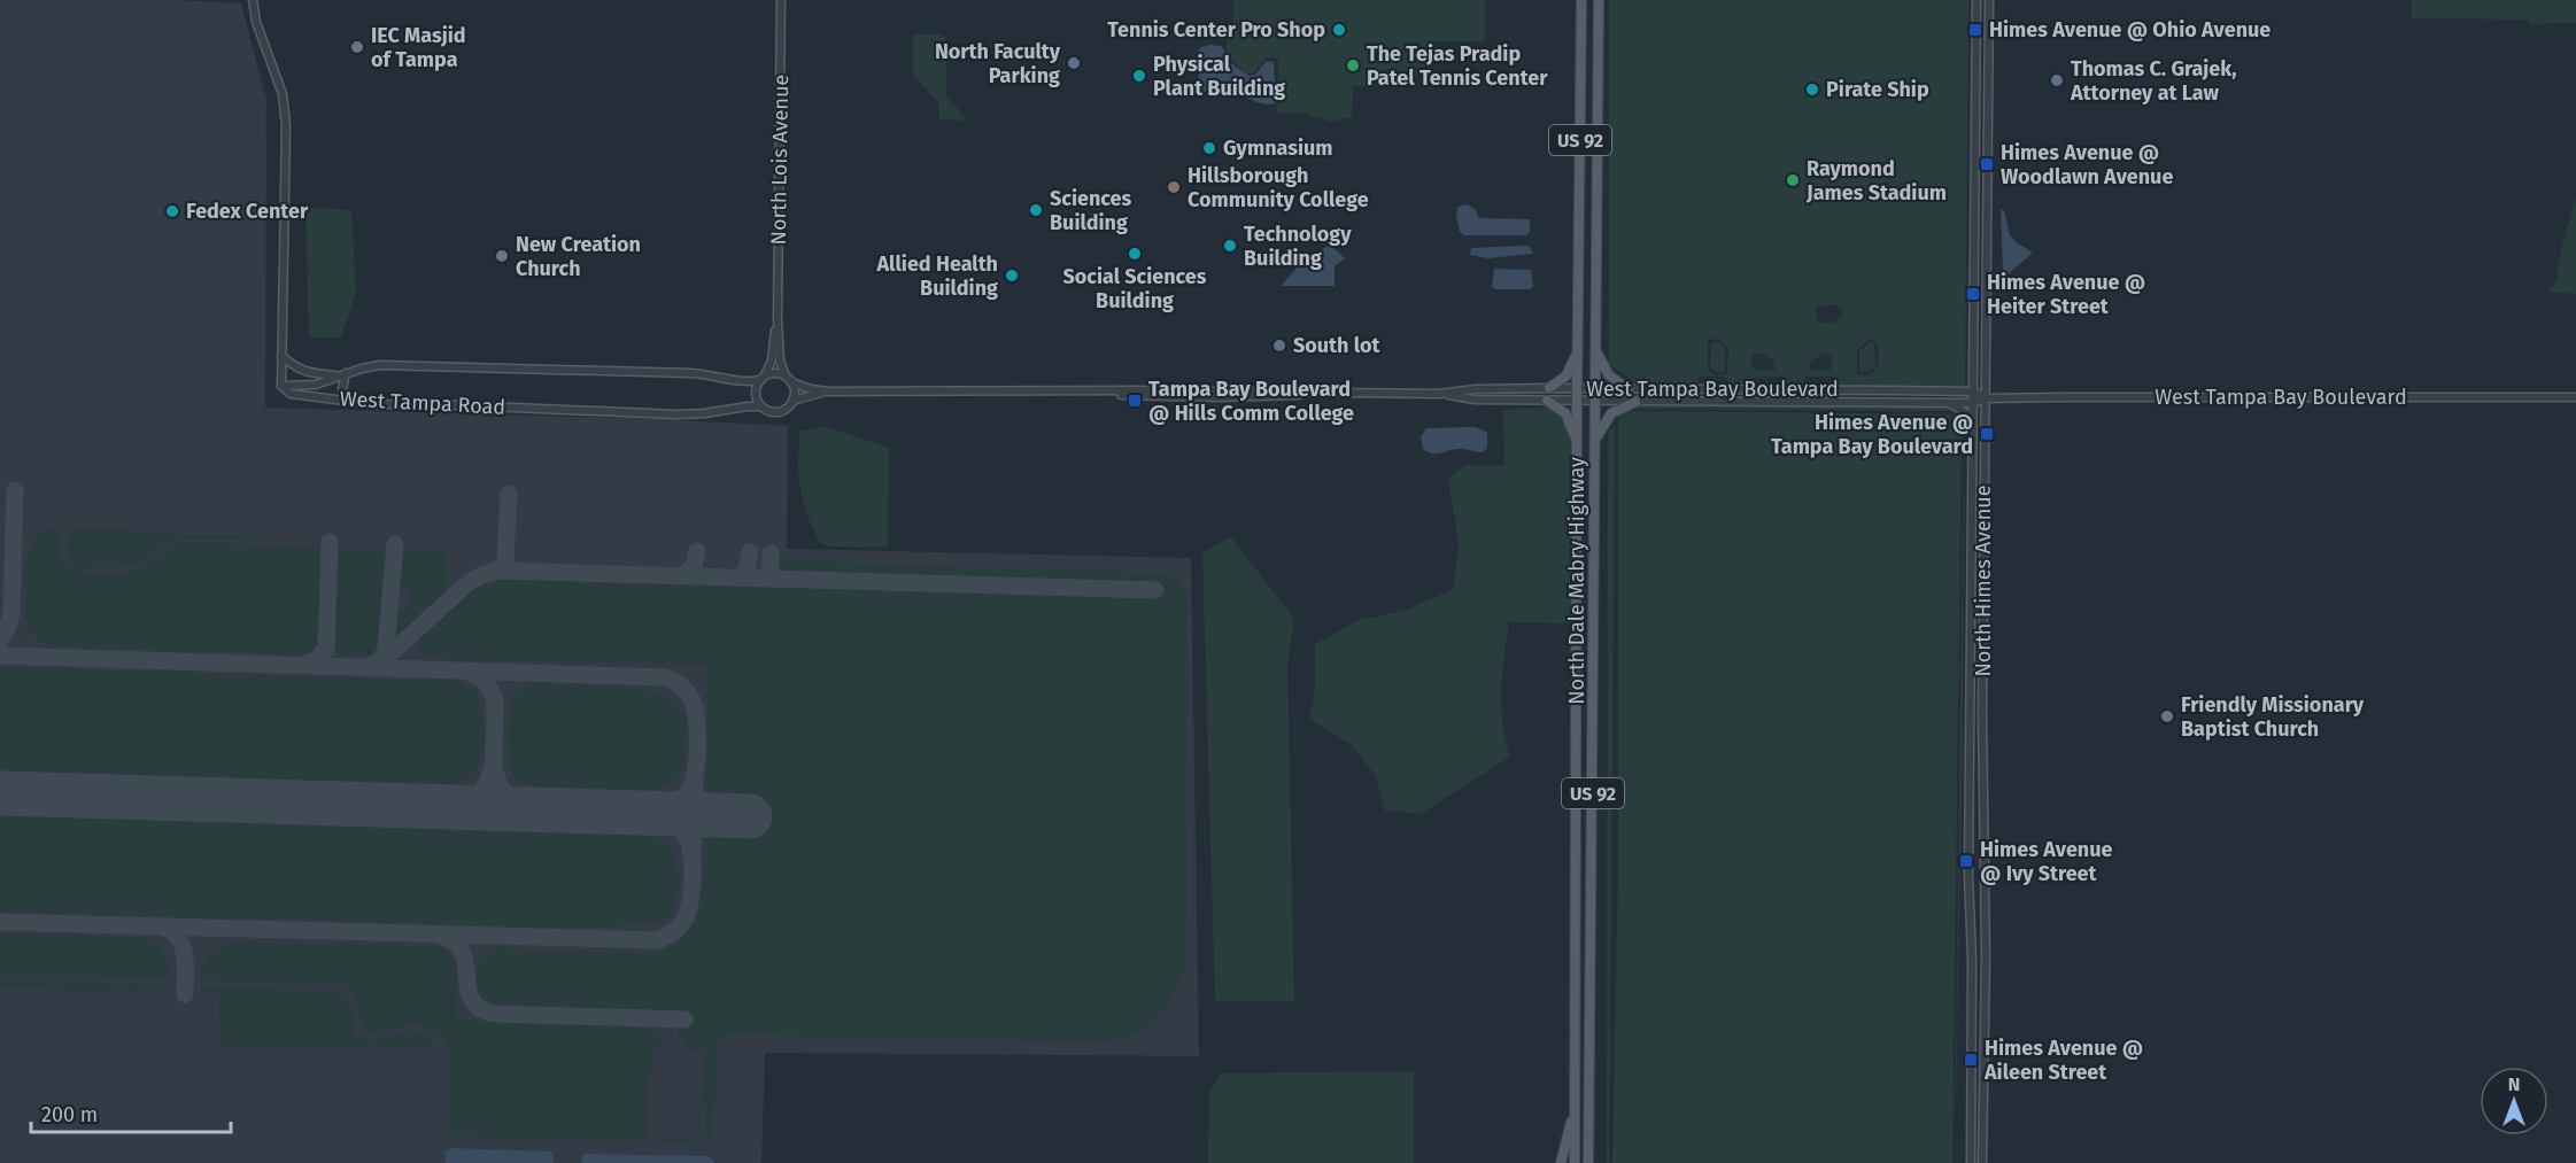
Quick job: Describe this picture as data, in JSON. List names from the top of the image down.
{
  "streets": {
    "main road": ["US 92", "North Dale Mabry Highway"],
    "street": [
      "North Lois Avenue",
      "West Tampa Bay Boulevard",
      "West Tampa Road",
      "North Himes Avenue"
    ]
  },
  "crossings": [
    ["North Lois Avenue", "West Tampa Bay Boulevard"],
    ["North Lois Avenue", "West Tampa Road"],
    ["West Tampa Bay Boulevard", "West Tampa Road"],
    ["West Tampa Bay Boulevard", "North Dale Mabry Highway"],
    ["West Tampa Bay Boulevard", "North Himes Avenue"]
  ],
  "places": {
    "other": [
      "Tennis Center Pro Shop",
      "IEC Masjid of Tampa",
      "North Faculty Parking",
      "The Tejas Pradip Patel Tennis Center",
      "Physical Plant Building",
      "Thomas C. Grajek, Attorney at Law",
      "Pirate Ship",
      "Gymnasium",
      "Raymond James Stadium",
      "Hillsborough Community College",
      "Sciences Building",
      "Fedex Center",
      "Technology Building",
      "Social Sciences Building",
      "New Creation Church",
      "Allied Health Building",
      "South lot",
      "Friendly Missionary Baptist Church"
    ],
    "transit": [
      "Himes Avenue @ Ohio Avenue",
      "Himes Avenue @ Woodlawn Avenue",
      "Himes Avenue @ Heiter Street",
      "Tampa Bay Boulevard @ Hills Comm College",
      "Himes Avenue @ Tampa Bay Boulevard",
      "Himes Avenue @ Ivy Street",
      "Himes Avenue @ Aileen Street"
    ]
  },
  "scale_bar": "200 m",
  "north": "top"
}
